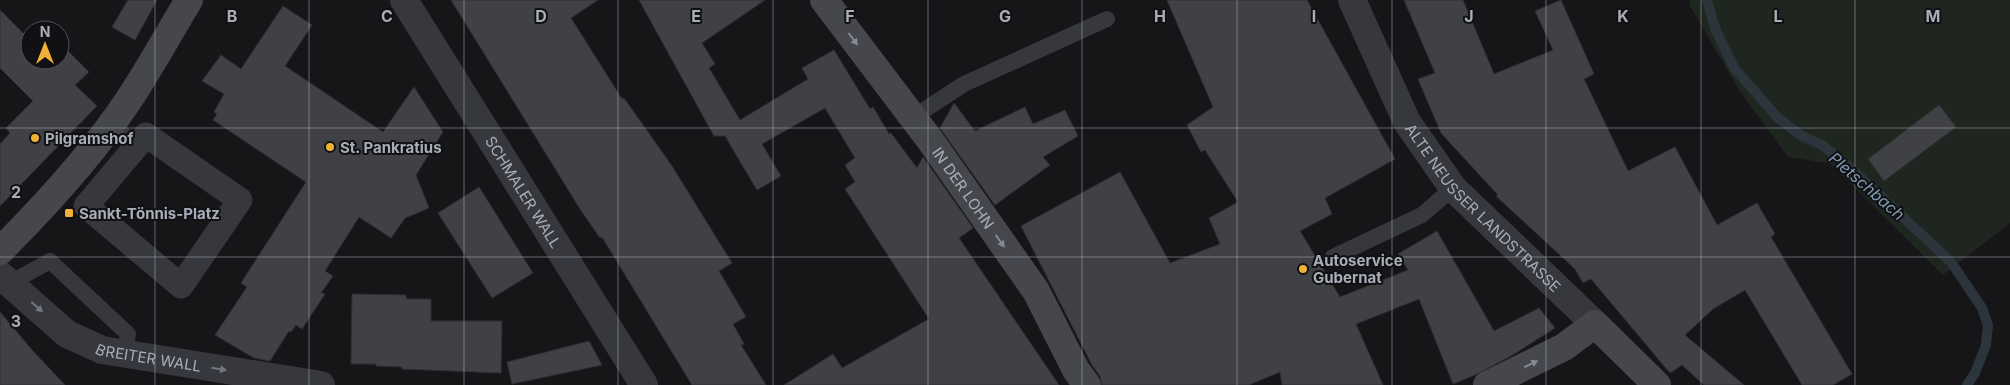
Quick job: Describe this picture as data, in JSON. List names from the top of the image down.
{
  "streets": {
    "main road": ["IN DER LOHN", "ALTE NEUSSER LANDSTRASSE"],
    "street": ["SCHMALER WALL", "BREITER WALL"]
  },
  "one_way": ["IN DER LOHN", "BREITER WALL"],
  "water": ["Pletschbach"],
  "places": {
    "other": ["Pilgramshof", "St. Pankratius", "Autoservice Gubernat"],
    "transit": ["Sankt-Tönnis-Platz"]
  },
  "north": "top",
  "grid": {
    "columns": [
      "B",
      "C",
      "D",
      "E",
      "F",
      "G",
      "H",
      "I",
      "J",
      "K",
      "L",
      "M"
    ],
    "rows": ["2", "3"]
  }
}
